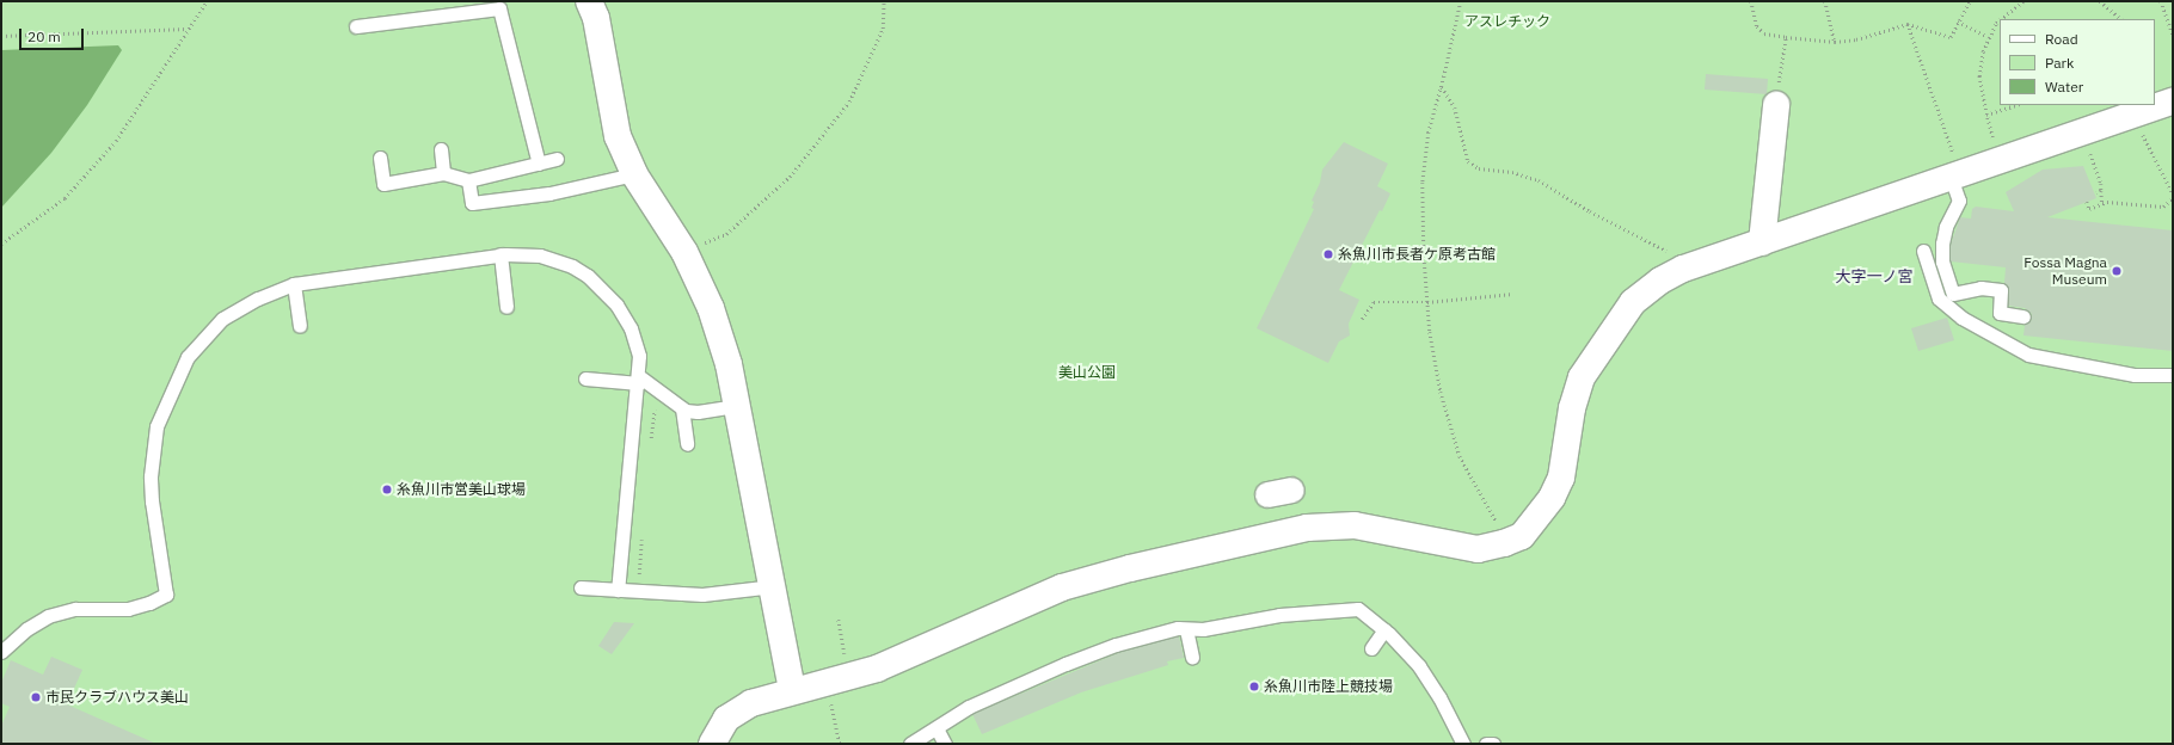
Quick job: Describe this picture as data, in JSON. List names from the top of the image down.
{
  "districts": ["大字一ノ宮"],
  "parks": ["アスレチック", "美山公園"],
  "places": [
    "糸魚川市長者ケ原考古館",
    "Fossa Magna Museum",
    "糸魚川市営美山球場",
    "糸魚川市陸上競技場",
    "市民クラブハウス美山"
  ],
  "legend": ["Road", "Park", "Water"],
  "scale_bar": "20 m"
}
